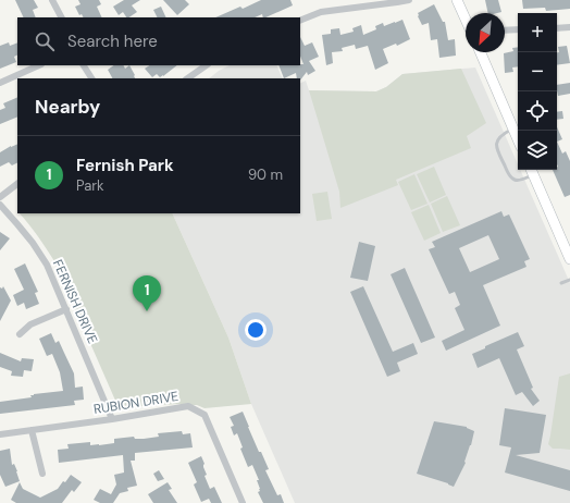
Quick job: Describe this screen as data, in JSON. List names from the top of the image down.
{
  "streets": {
    "street": ["FERNISH DRIVE", "RUBION DRIVE"]
  },
  "crossings": [
    ["FERNISH DRIVE", "RUBION DRIVE"]
  ],
  "north": "bottom left",
  "page": {
    "map_buttons": ["+", "−"],
    "search": "Search here",
    "heading": "Nearby",
    "list": [
      {
        "mark": "1",
        "name": "Fernish Park",
        "note": "Park",
        "value": "90 m"
      }
    ],
    "pins": "1"
  }
}
